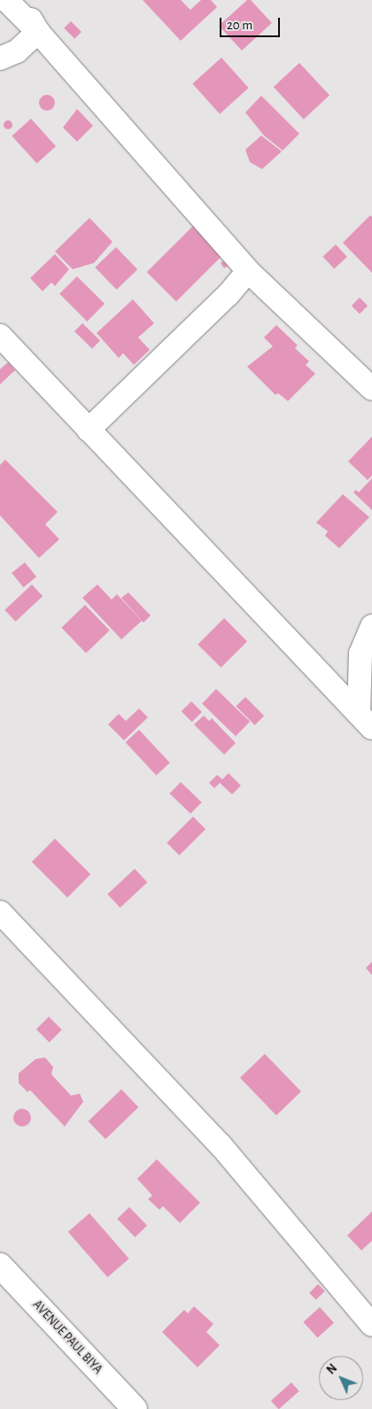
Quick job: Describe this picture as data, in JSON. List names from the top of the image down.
{
  "streets": {
    "main road": ["AVENUE PAUL BIYA"]
  },
  "scale_bar": "20 m",
  "north": "top left"
}
